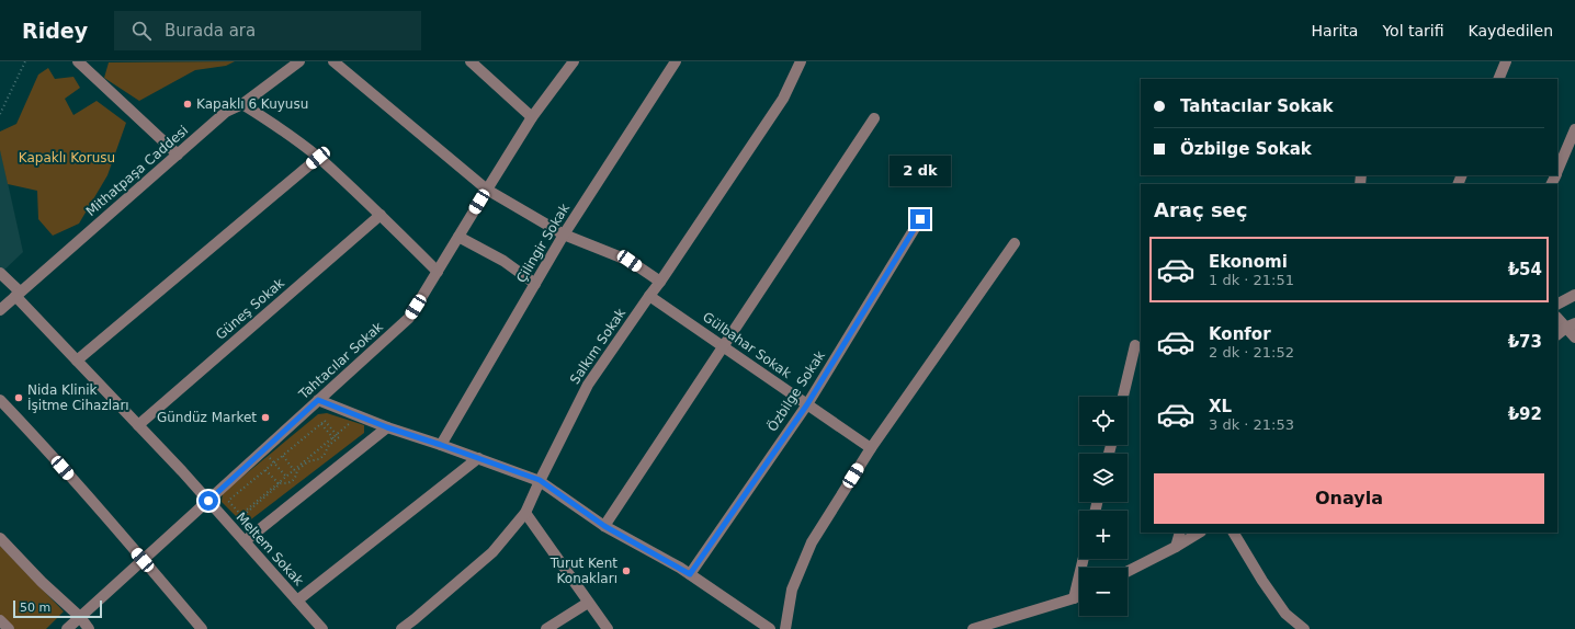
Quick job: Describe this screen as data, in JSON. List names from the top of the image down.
{
  "streets": {
    "street": [
      "Mithatpaşa Caddesi",
      "Çilingir Sokak",
      "Güneş Sokak",
      "Gülbahar Sokak",
      "Salkım Sokak",
      "Tahtacılar Sokak",
      "Özbilge Sokak",
      "Meltem Sokak"
    ]
  },
  "crossings": [
    ["Mithatpaşa Caddesi", "Meltem Sokak"],
    ["Güneş Sokak", "Meltem Sokak"],
    ["Gülbahar Sokak", "Salkım Sokak"],
    ["Gülbahar Sokak", "Özbilge Sokak"],
    ["Tahtacılar Sokak", "Meltem Sokak"]
  ],
  "parks": ["Kapaklı Korusu"],
  "places": [
    "Kapaklı 6 Kuyusu",
    "Nida Klinik İşitme Cihazları",
    "Gündüz Market",
    "Turut Kent Konakları"
  ],
  "scale_bar": "50 m",
  "page": {
    "header": "Ridey",
    "search": "Burada ara",
    "nav": ["Harita", "Yol tarifi", "Kaydedilen"],
    "banner": ["Tahtacılar Sokak", "Özbilge Sokak"],
    "bubble": "2 dk",
    "heading": "Araç seç",
    "list": [
      {
        "name": "Ekonomi",
        "note": "1 dk · 21:51",
        "value": "₺54"
      },
      {
        "name": "Konfor",
        "note": "2 dk · 21:52",
        "value": "₺73"
      },
      {
        "name": "XL",
        "note": "3 dk · 21:53",
        "value": "₺92"
      }
    ],
    "map_buttons": ["+", "−"],
    "buttons": "Onayla",
    "scale": "50 m"
  }
}
